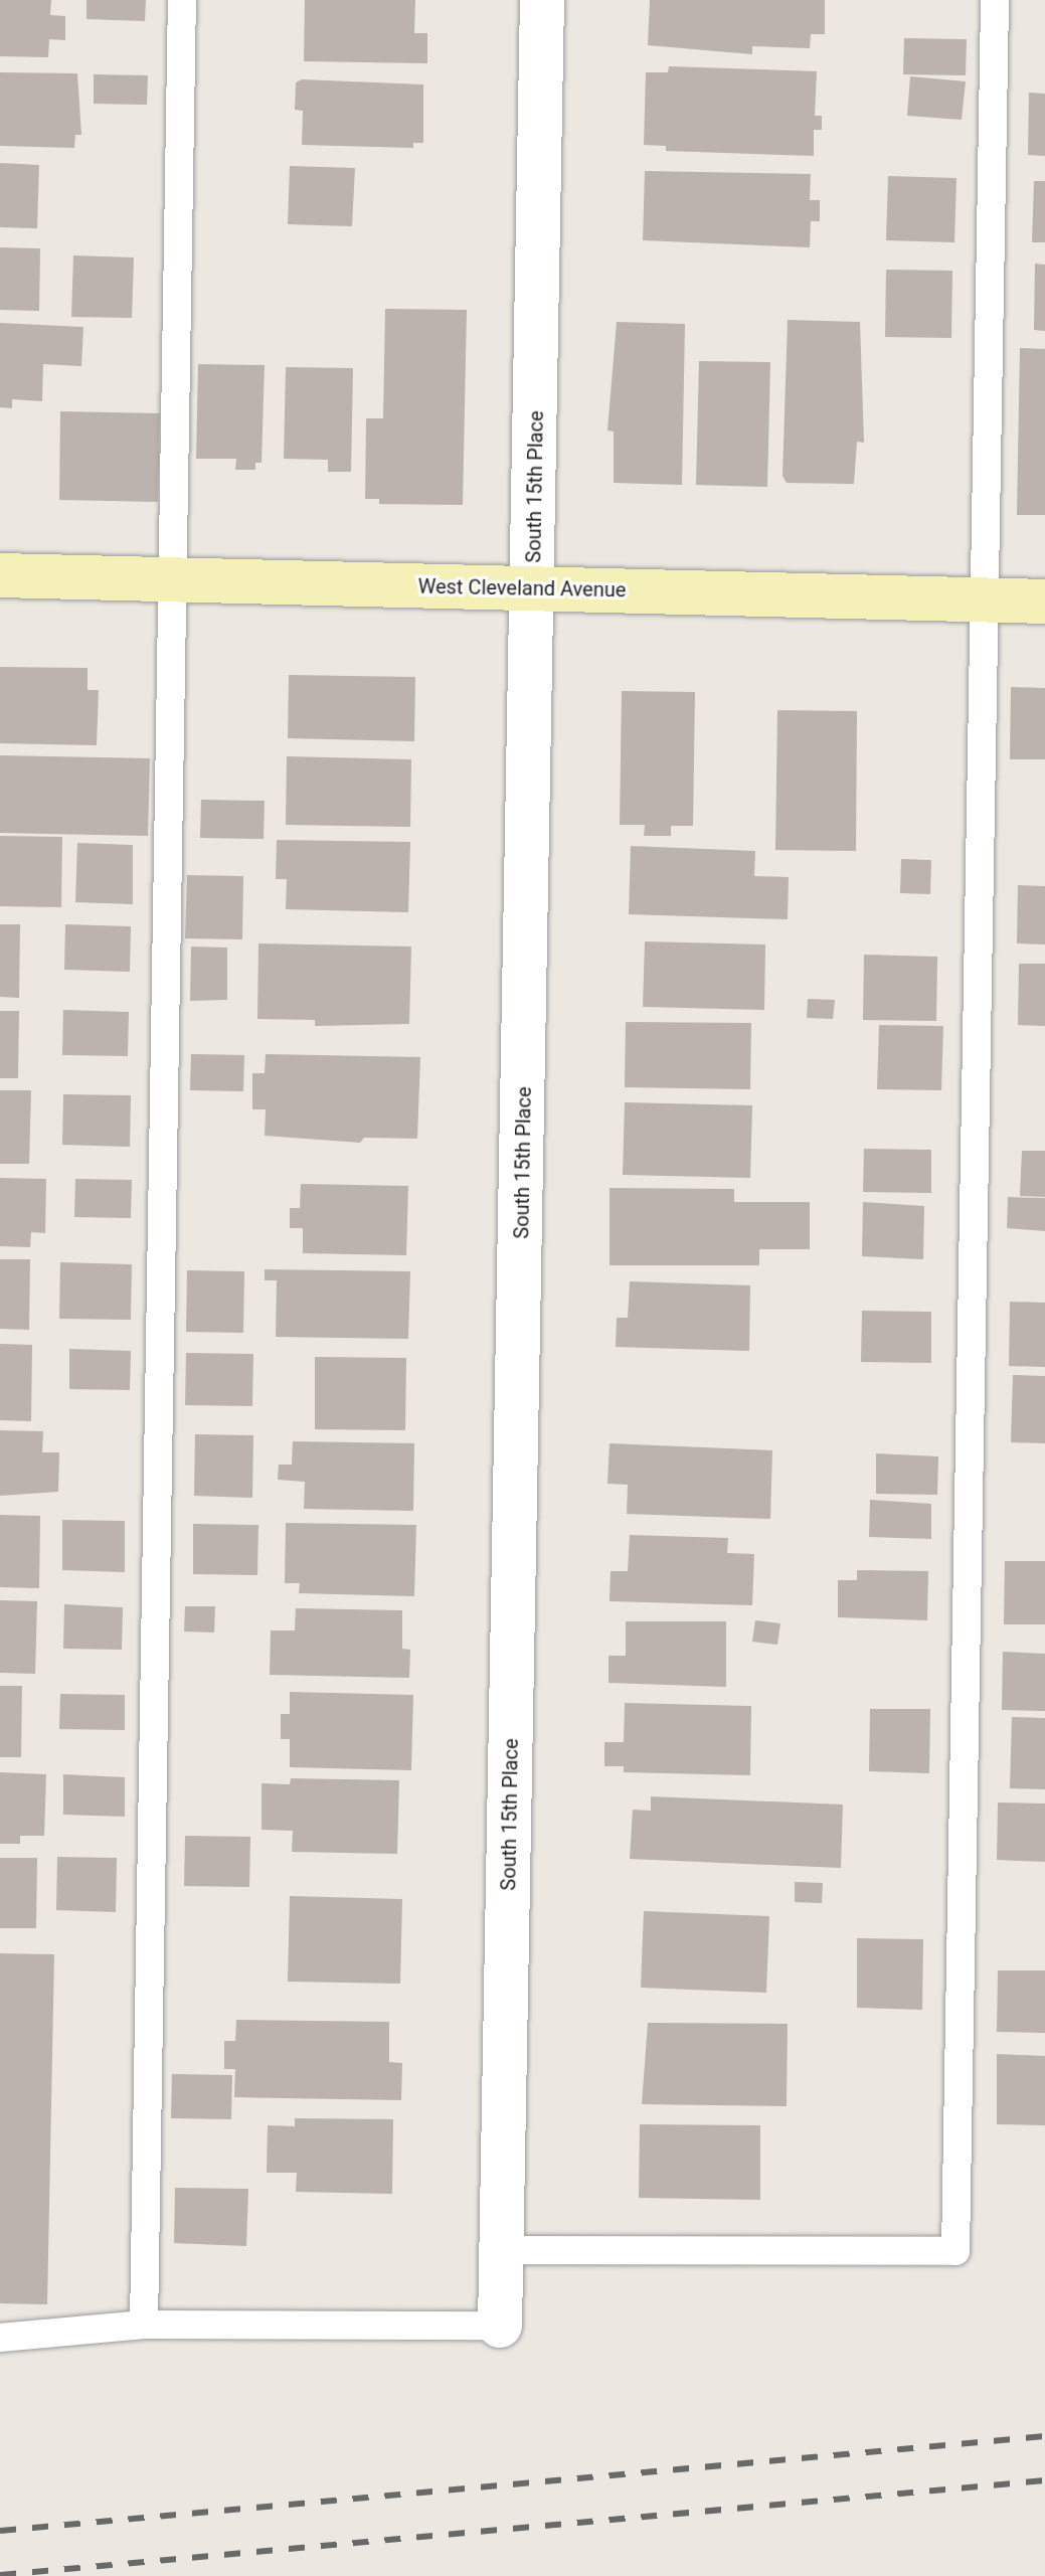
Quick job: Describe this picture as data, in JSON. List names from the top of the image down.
{
  "streets": {
    "street": ["South 15th Place", "West Cleveland Avenue"]
  },
  "crossings": [
    ["South 15th Place", "West Cleveland Avenue"]
  ]
}
